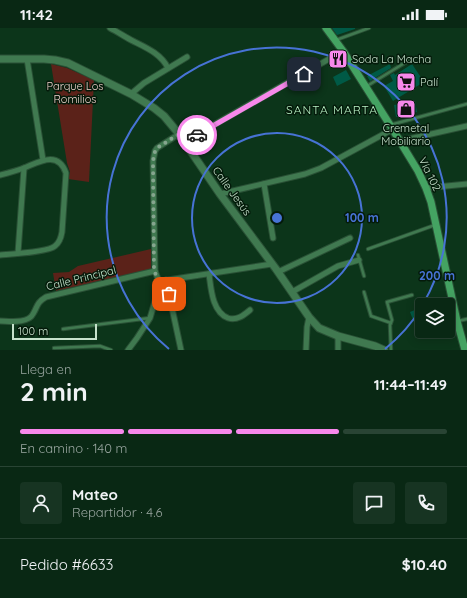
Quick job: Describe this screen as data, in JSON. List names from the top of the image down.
{
  "streets": {
    "main road": ["Vía 102"],
    "street": ["Calle Jesús", "Calle Principal"]
  },
  "districts": ["SANTA MARTA"],
  "parks": ["Parque Los Romilios"],
  "places": {
    "restaurant": ["Soda La Macha"],
    "supermarket": ["Palí"],
    "shop": ["Cremetal Mobiliario"]
  },
  "scale_bar": "100 m",
  "page": {
    "status": "11:42",
    "scale": "100 m",
    "heading": ["2 min", "Llega en", "11:44–11:49"],
    "panel": [
      "Mateo",
      "Repartidor · 4.6",
      "Pedido #6633",
      "$10.40"
    ],
    "bar": "En camino · 140 m"
  },
  "rings": ["100 m", "200 m"]
}
